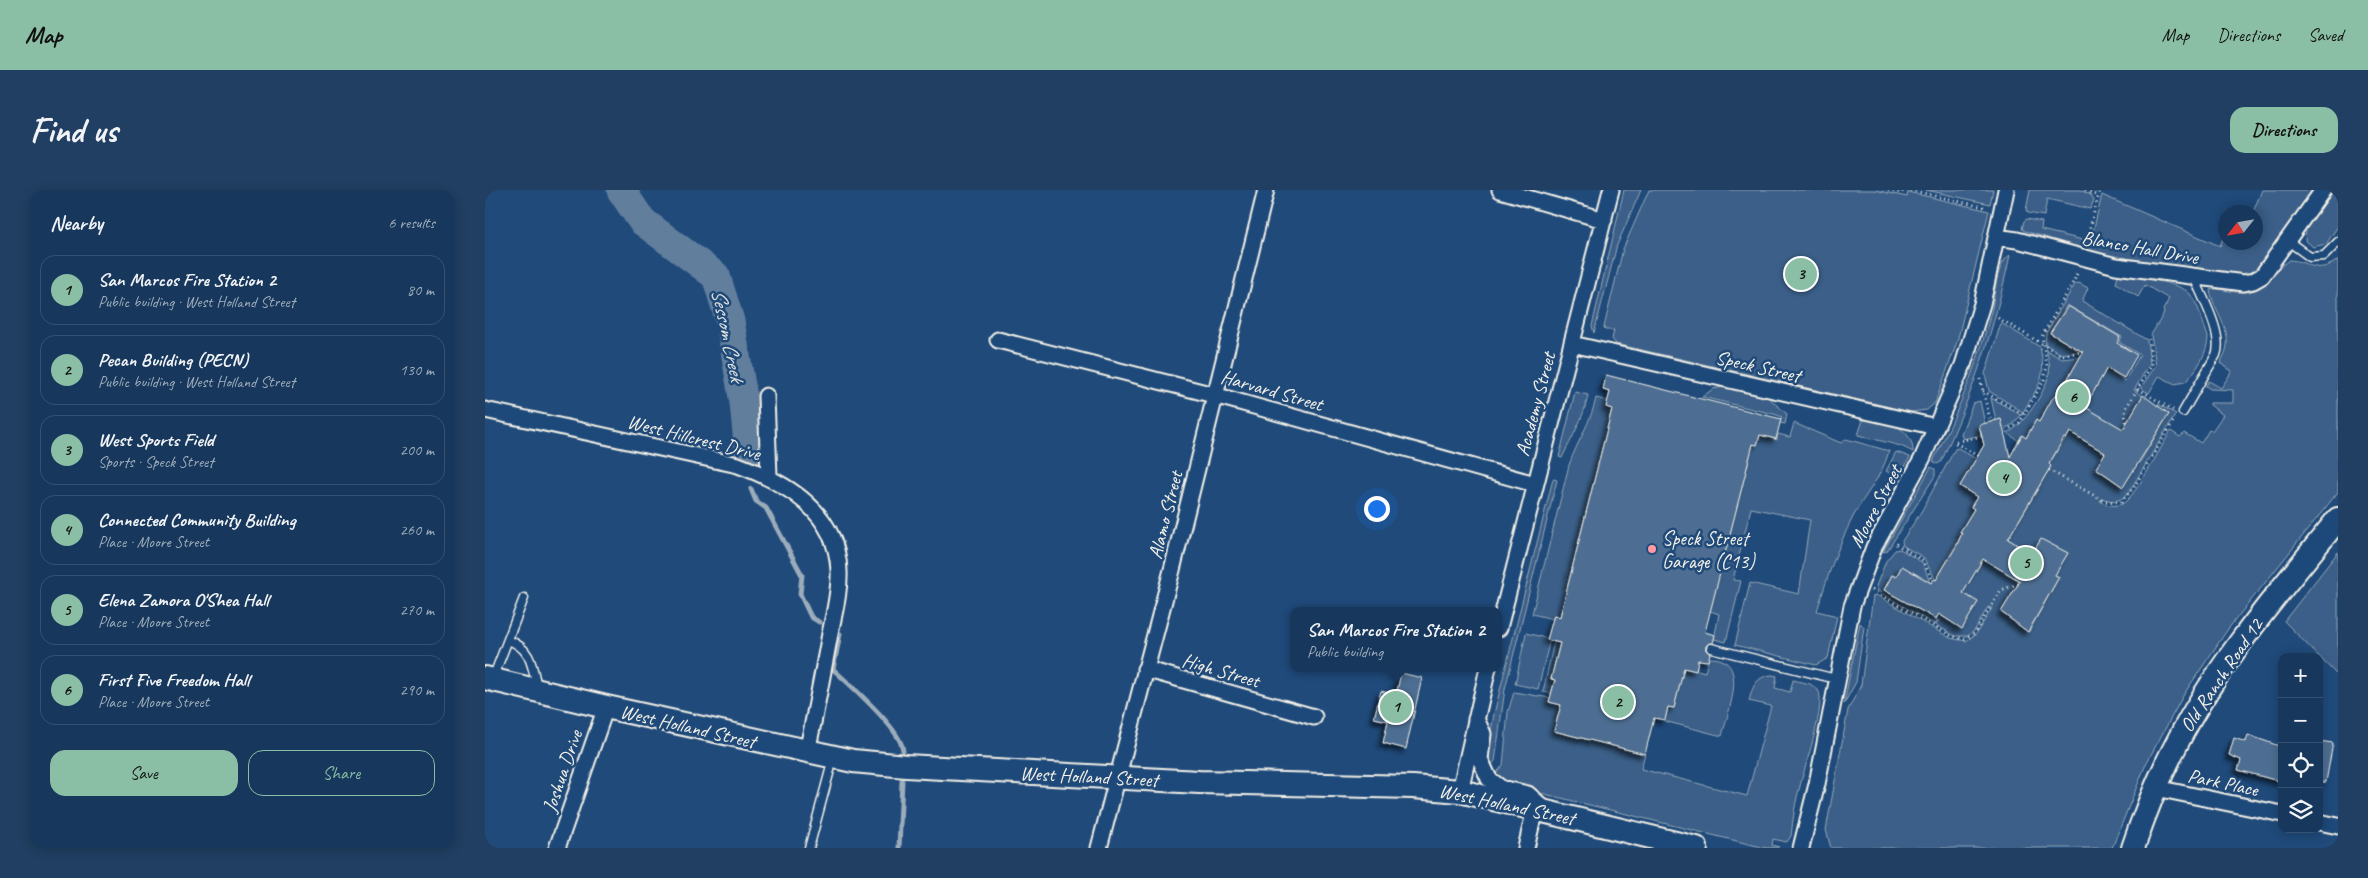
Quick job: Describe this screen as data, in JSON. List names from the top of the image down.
{
  "streets": {
    "street": [
      "Blanco Hall Drive",
      "Speck Street",
      "Harvard Street",
      "Academy Street",
      "West Hillcrest Drive",
      "Moore Street",
      "Alamo Street",
      "High Street",
      "Old Ranch Road 12",
      "West Holland Street",
      "Joshua Drive",
      "Park Place"
    ]
  },
  "crossings": [
    ["Blanco Hall Drive", "Moore Street"],
    ["Speck Street", "Academy Street"],
    ["Speck Street", "Moore Street"],
    ["Harvard Street", "Academy Street"],
    ["Harvard Street", "Alamo Street"],
    ["West Hillcrest Drive", "West Holland Street"],
    ["Alamo Street", "High Street"],
    ["Alamo Street", "West Holland Street"],
    ["Old Ranch Road 12", "Park Place"],
    ["West Holland Street", "Joshua Drive"]
  ],
  "water": ["Sessom Creek"],
  "places": ["Speck Street Garage (C13)"],
  "north": "bottom left",
  "page": {
    "header": "Map",
    "nav": ["Map", "Directions", "Saved"],
    "buttons": [
      "Directions",
      ["Save", "Share"]
    ],
    "title": "Find us",
    "heading": ["Nearby", "6 results"],
    "list": [
      {
        "mark": "1",
        "name": "San Marcos Fire Station 2",
        "note": "Public building · West Holland Street",
        "value": "80 m"
      },
      {
        "mark": "2",
        "name": "Pecan Building (PECN)",
        "note": "Public building · West Holland Street",
        "value": "130 m"
      },
      {
        "mark": "3",
        "name": "West Sports Field",
        "note": "Sports · Speck Street",
        "value": "200 m"
      },
      {
        "mark": "4",
        "name": "Connected Community Building",
        "note": "Place · Moore Street",
        "value": "260 m"
      },
      {
        "mark": "5",
        "name": "Elena Zamora O'Shea Hall",
        "note": "Place · Moore Street",
        "value": "270 m"
      },
      {
        "mark": "6",
        "name": "First Five Freedom Hall",
        "note": "Place · Moore Street",
        "value": "290 m"
      }
    ],
    "pins": [
      "3",
      "6",
      "4",
      "5",
      "2",
      "1"
    ],
    "popup": ["San Marcos Fire Station 2", "Public building"],
    "map_buttons": ["+", "−"]
  }
}
